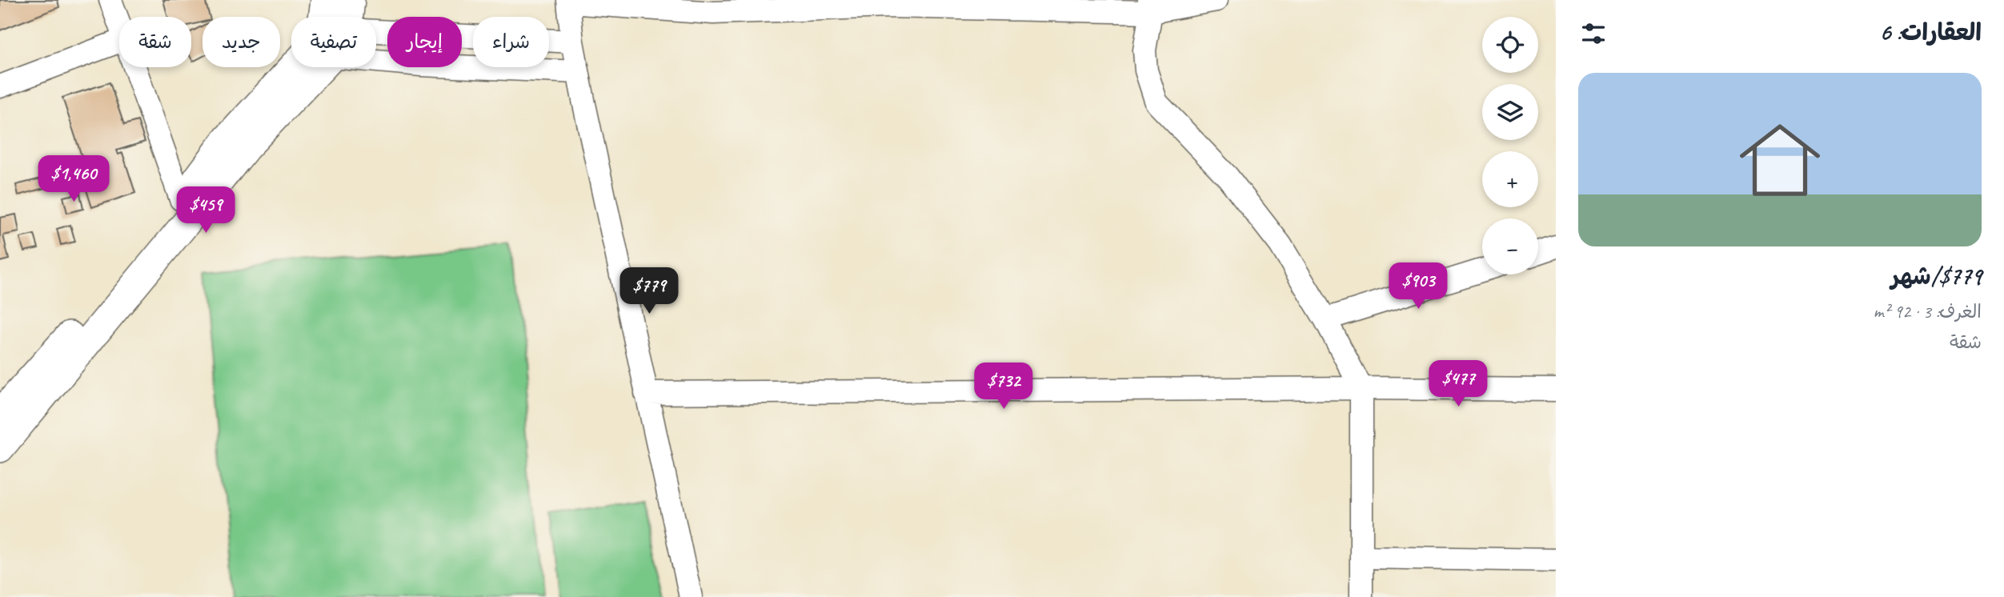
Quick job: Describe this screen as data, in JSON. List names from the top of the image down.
{
  "page": {
    "heading": "العقارات: 6",
    "map_buttons": ["+", "−"],
    "chip": [
      "شراء",
      "إيجار",
      "تصفية",
      "جديد",
      "شقة"
    ],
    "list": [
      {
        "name": "$779/شهر",
        "note": "الغرف: 3 · 92 m² · شقة"
      }
    ],
    "price": [
      "$1,460",
      "$459",
      "$903",
      "$779",
      "$477",
      "$732"
    ]
  }
}
